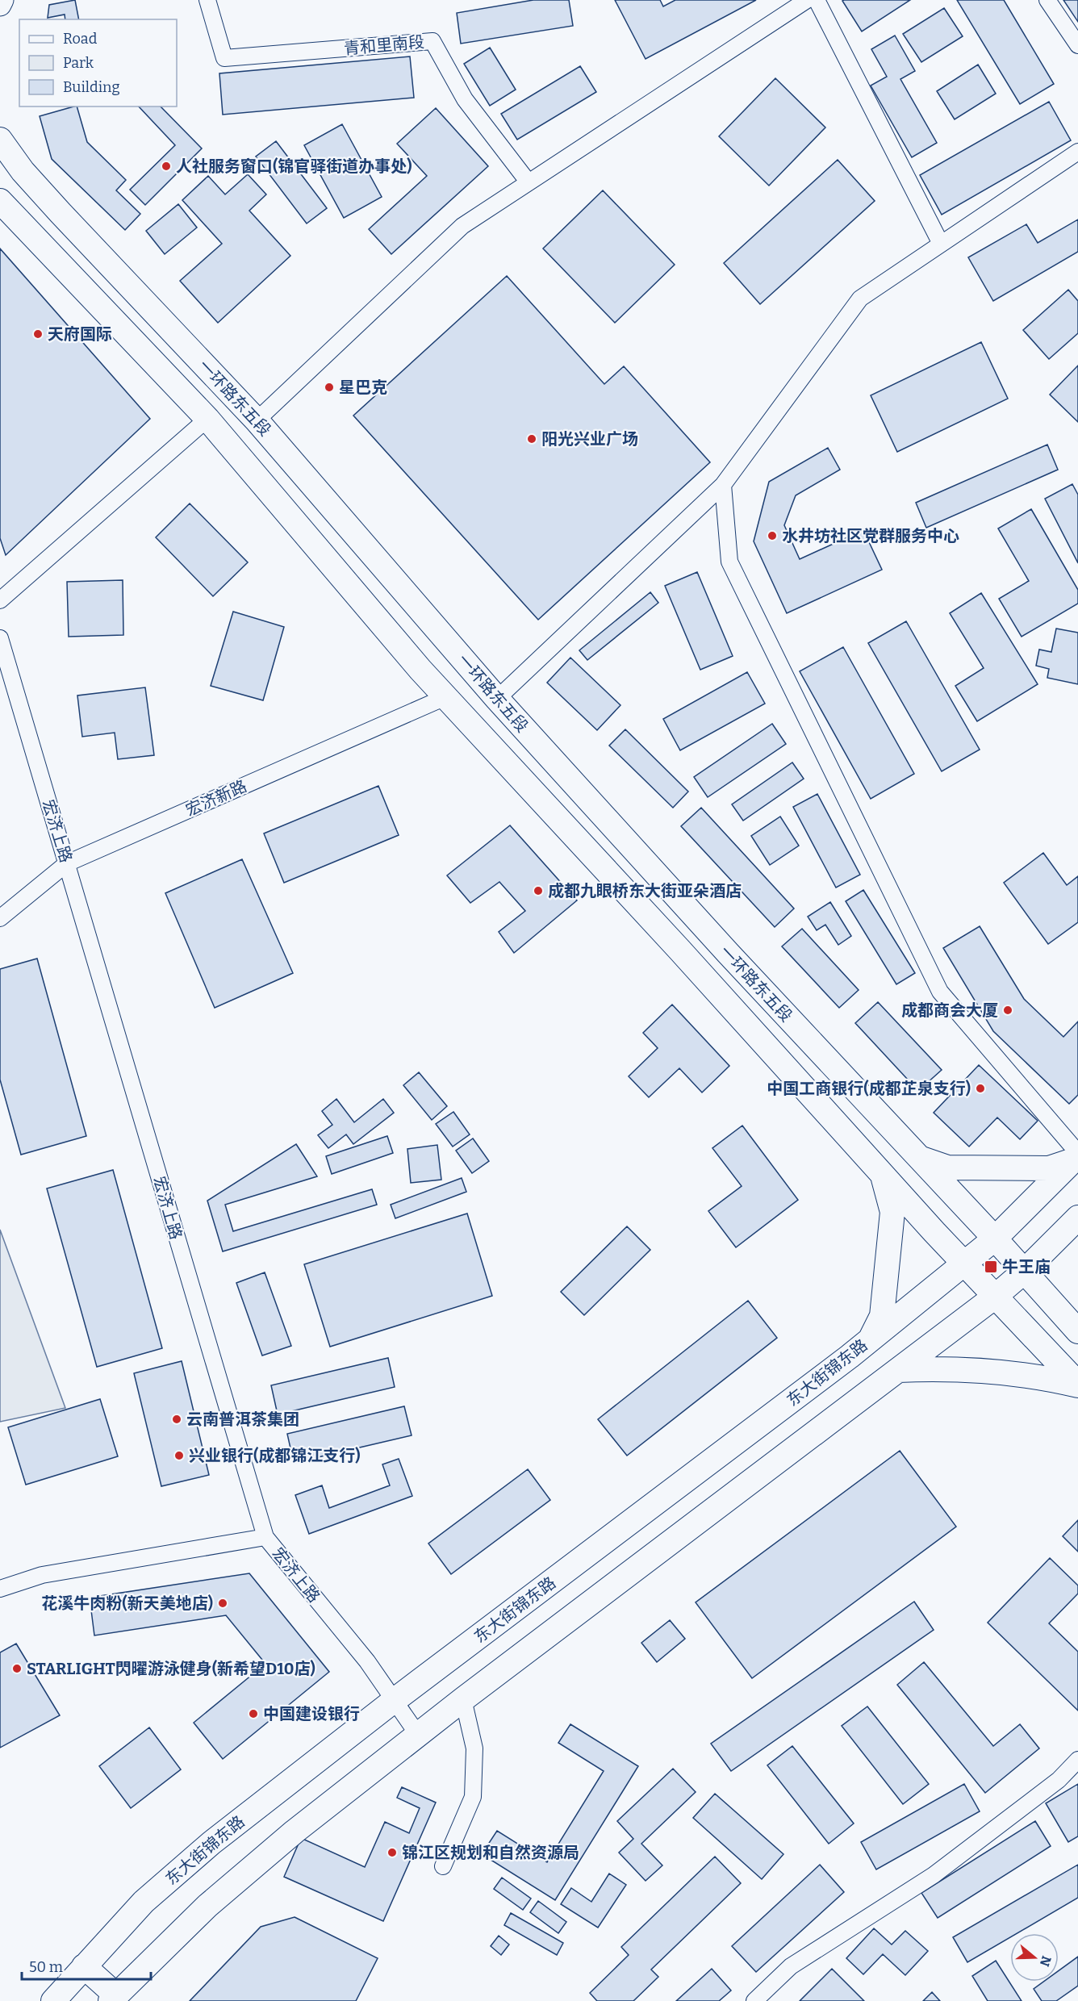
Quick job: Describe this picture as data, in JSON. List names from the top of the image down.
{
  "streets": {
    "main road": ["一环路东五段", "东大街锦东路"],
    "street": ["青和里南段", "宏济新路", "宏济上路"]
  },
  "crossings": [
    ["一环路东五段", "东大街锦东路"],
    ["宏济新路", "宏济上路"],
    ["宏济上路", "东大街锦东路"]
  ],
  "places": {
    "other": [
      "人社服务窗口(锦官驿街道办事处)",
      "天府国际",
      "星巴克",
      "阳光兴业广场",
      "水井坊社区党群服务中心",
      "成都九眼桥东大街亚朵酒店",
      "成都商会大厦",
      "中国工商银行(成都芷泉支行)",
      "云南普洱茶集团",
      "兴业银行(成都锦江支行)",
      "花溪牛肉粉(新天美地店)",
      "STARLIGHT閃曜游泳健身(新希望D10店)",
      "中国建设银行",
      "锦江区规划和自然资源局"
    ],
    "transit": ["牛王庙"]
  },
  "legend": ["Road", "Park", "Building"],
  "scale_bar": "50 m",
  "north": "right"
}
